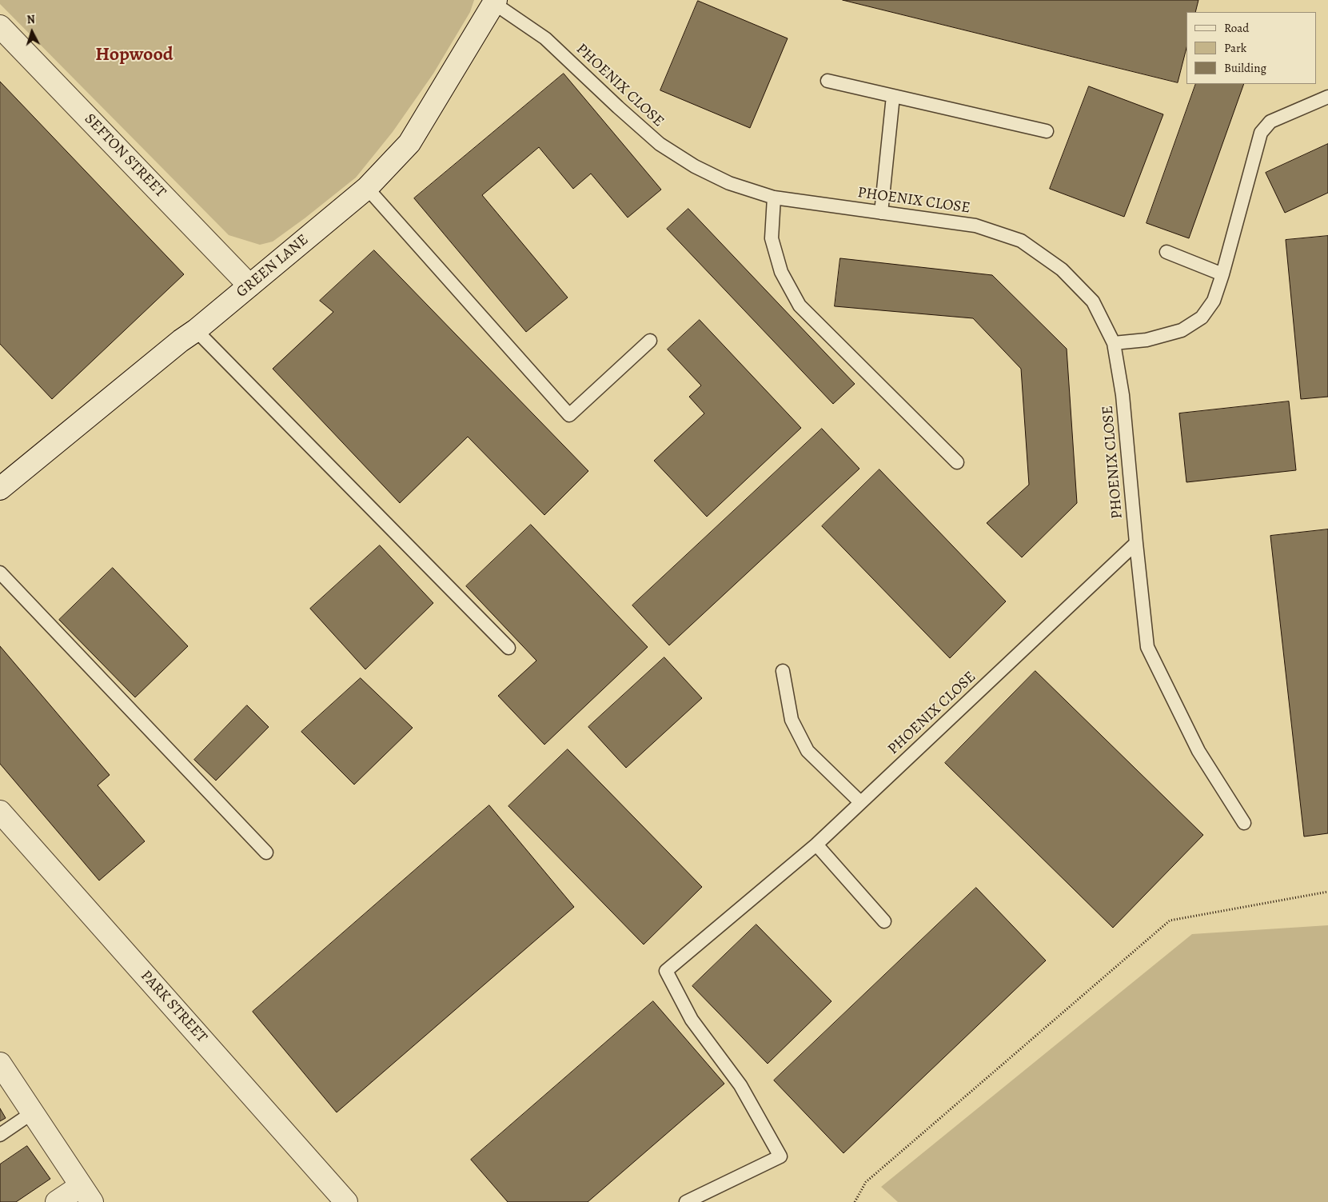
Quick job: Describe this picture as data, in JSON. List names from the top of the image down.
{
  "streets": {
    "street": ["SEFTON STREET", "GREEN LANE", "PARK STREET"],
    "lane": ["PHOENIX CLOSE"]
  },
  "crossings": [
    ["PHOENIX CLOSE", "GREEN LANE"],
    ["SEFTON STREET", "GREEN LANE"]
  ],
  "districts": ["Hopwood"],
  "legend": ["Road", "Park", "Building"],
  "north": "top"
}
